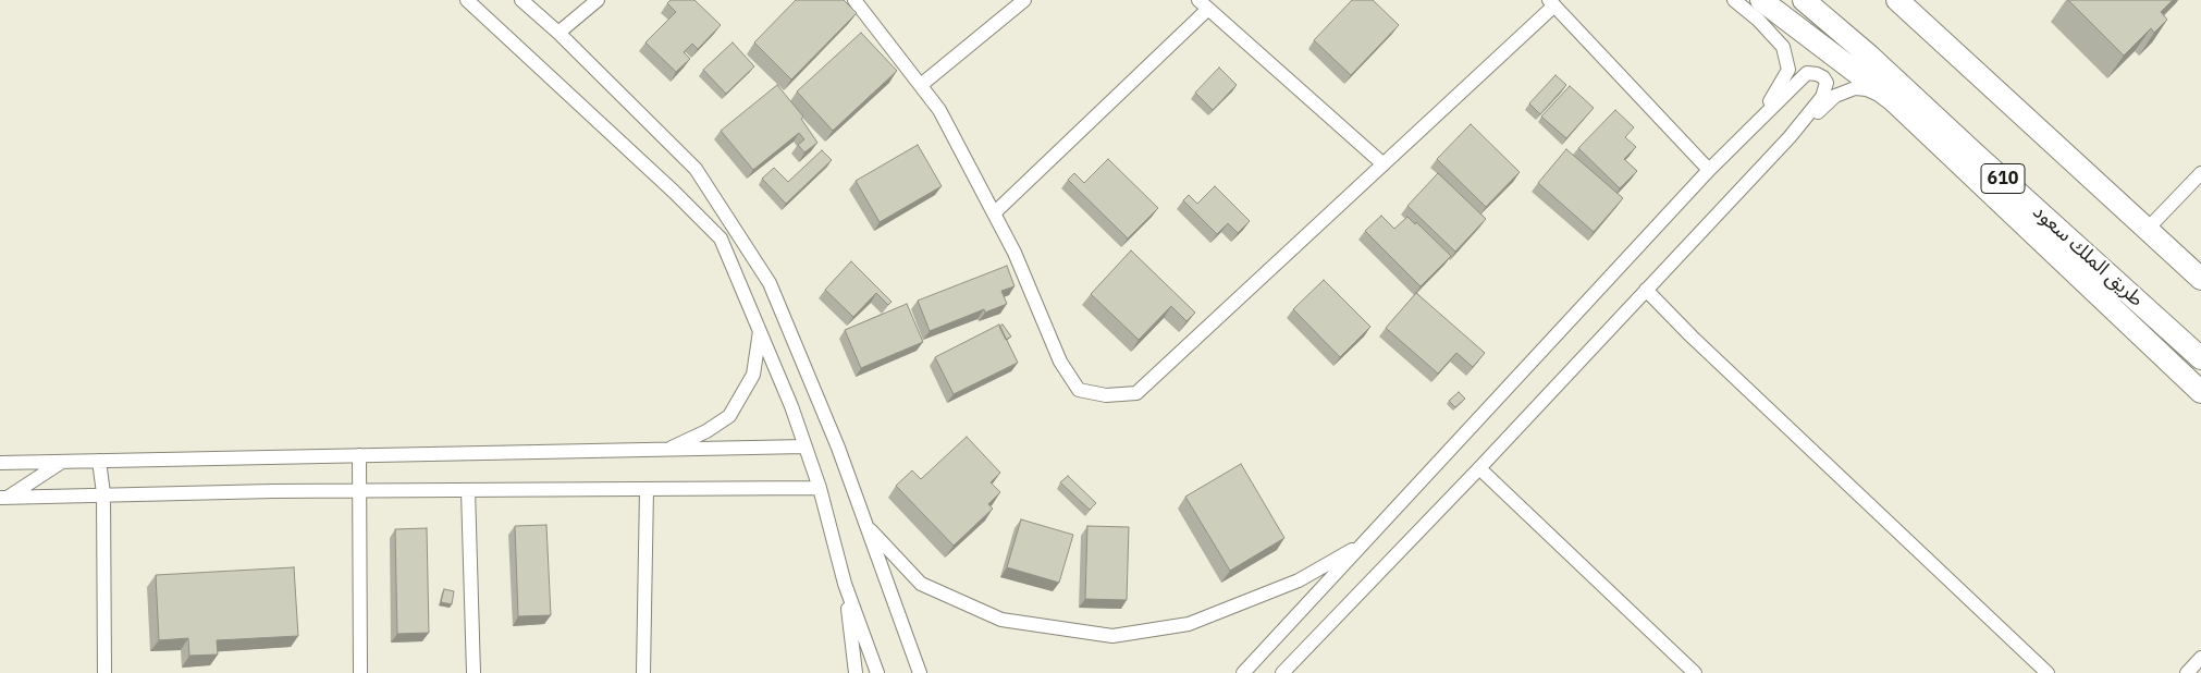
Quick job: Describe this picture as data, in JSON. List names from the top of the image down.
{
  "streets": {
    "main road": ["610", "طريق الملك سعود"]
  }
}
